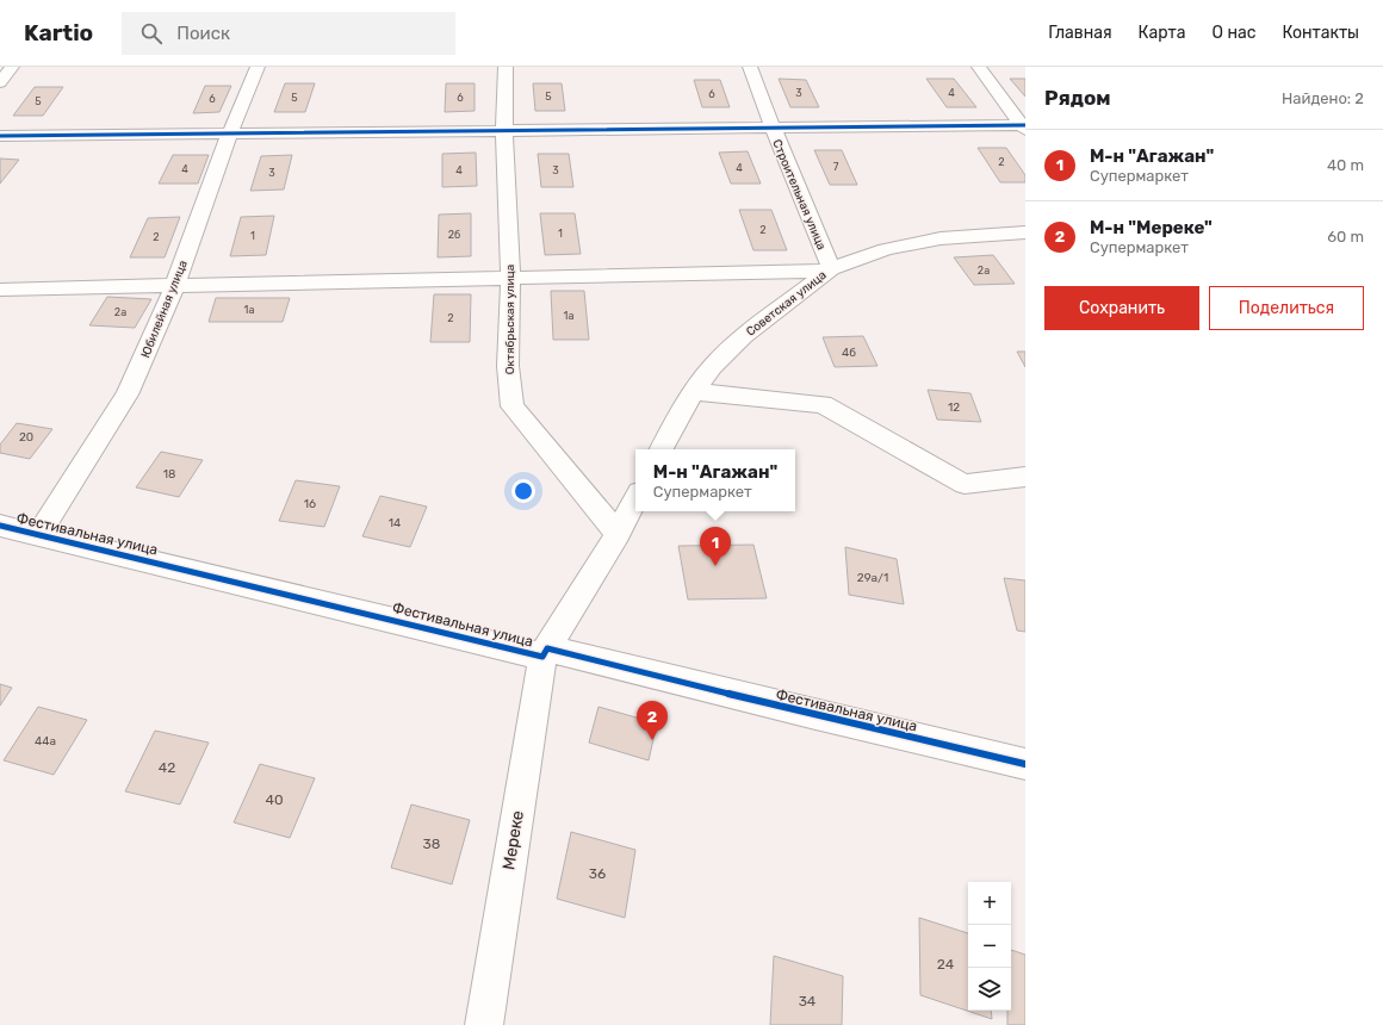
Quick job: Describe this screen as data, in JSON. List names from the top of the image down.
{
  "streets": {
    "street": [
      "Строительная улица",
      "Советская улица",
      "Юбилейная улица",
      "Октябрьская улица",
      "Фестивальная улица",
      "Мереке"
    ]
  },
  "crossings": [
    ["Строительная улица", "Советская улица"],
    ["Юбилейная улица", "Фестивальная улица"],
    ["Фестивальная улица", "Мереке"]
  ],
  "house_numbers": [
    "3",
    "4",
    "6",
    "5",
    "5",
    "6",
    "6",
    "5",
    "2",
    "7",
    "4",
    "4",
    "4",
    "3",
    "3",
    "2",
    "1",
    "2б",
    "1",
    "2",
    "2а",
    "1а",
    "2а",
    "1а",
    "2",
    "4б",
    "12",
    "20",
    "18",
    "16",
    "14",
    "29а/1",
    "44а",
    "42",
    "40",
    "38",
    "36",
    "24",
    "34"
  ],
  "page": {
    "header": "Kartio",
    "search": "Поиск",
    "nav": [
      "Главная",
      "Карта",
      "О нас",
      "Контакты"
    ],
    "heading": ["Рядом", "Найдено: 2"],
    "list": [
      {
        "mark": "1",
        "name": "М-н \"Агажан\"",
        "note": "Супермаркет",
        "value": "40 m"
      },
      {
        "mark": "2",
        "name": "М-н \"Мереке\"",
        "note": "Супермаркет",
        "value": "60 m"
      }
    ],
    "buttons": ["Сохранить", "Поделиться"],
    "popup": ["М-н \"Агажан\"", "Супермаркет"],
    "pins": ["1", "2"],
    "map_buttons": ["+", "−"]
  }
}
